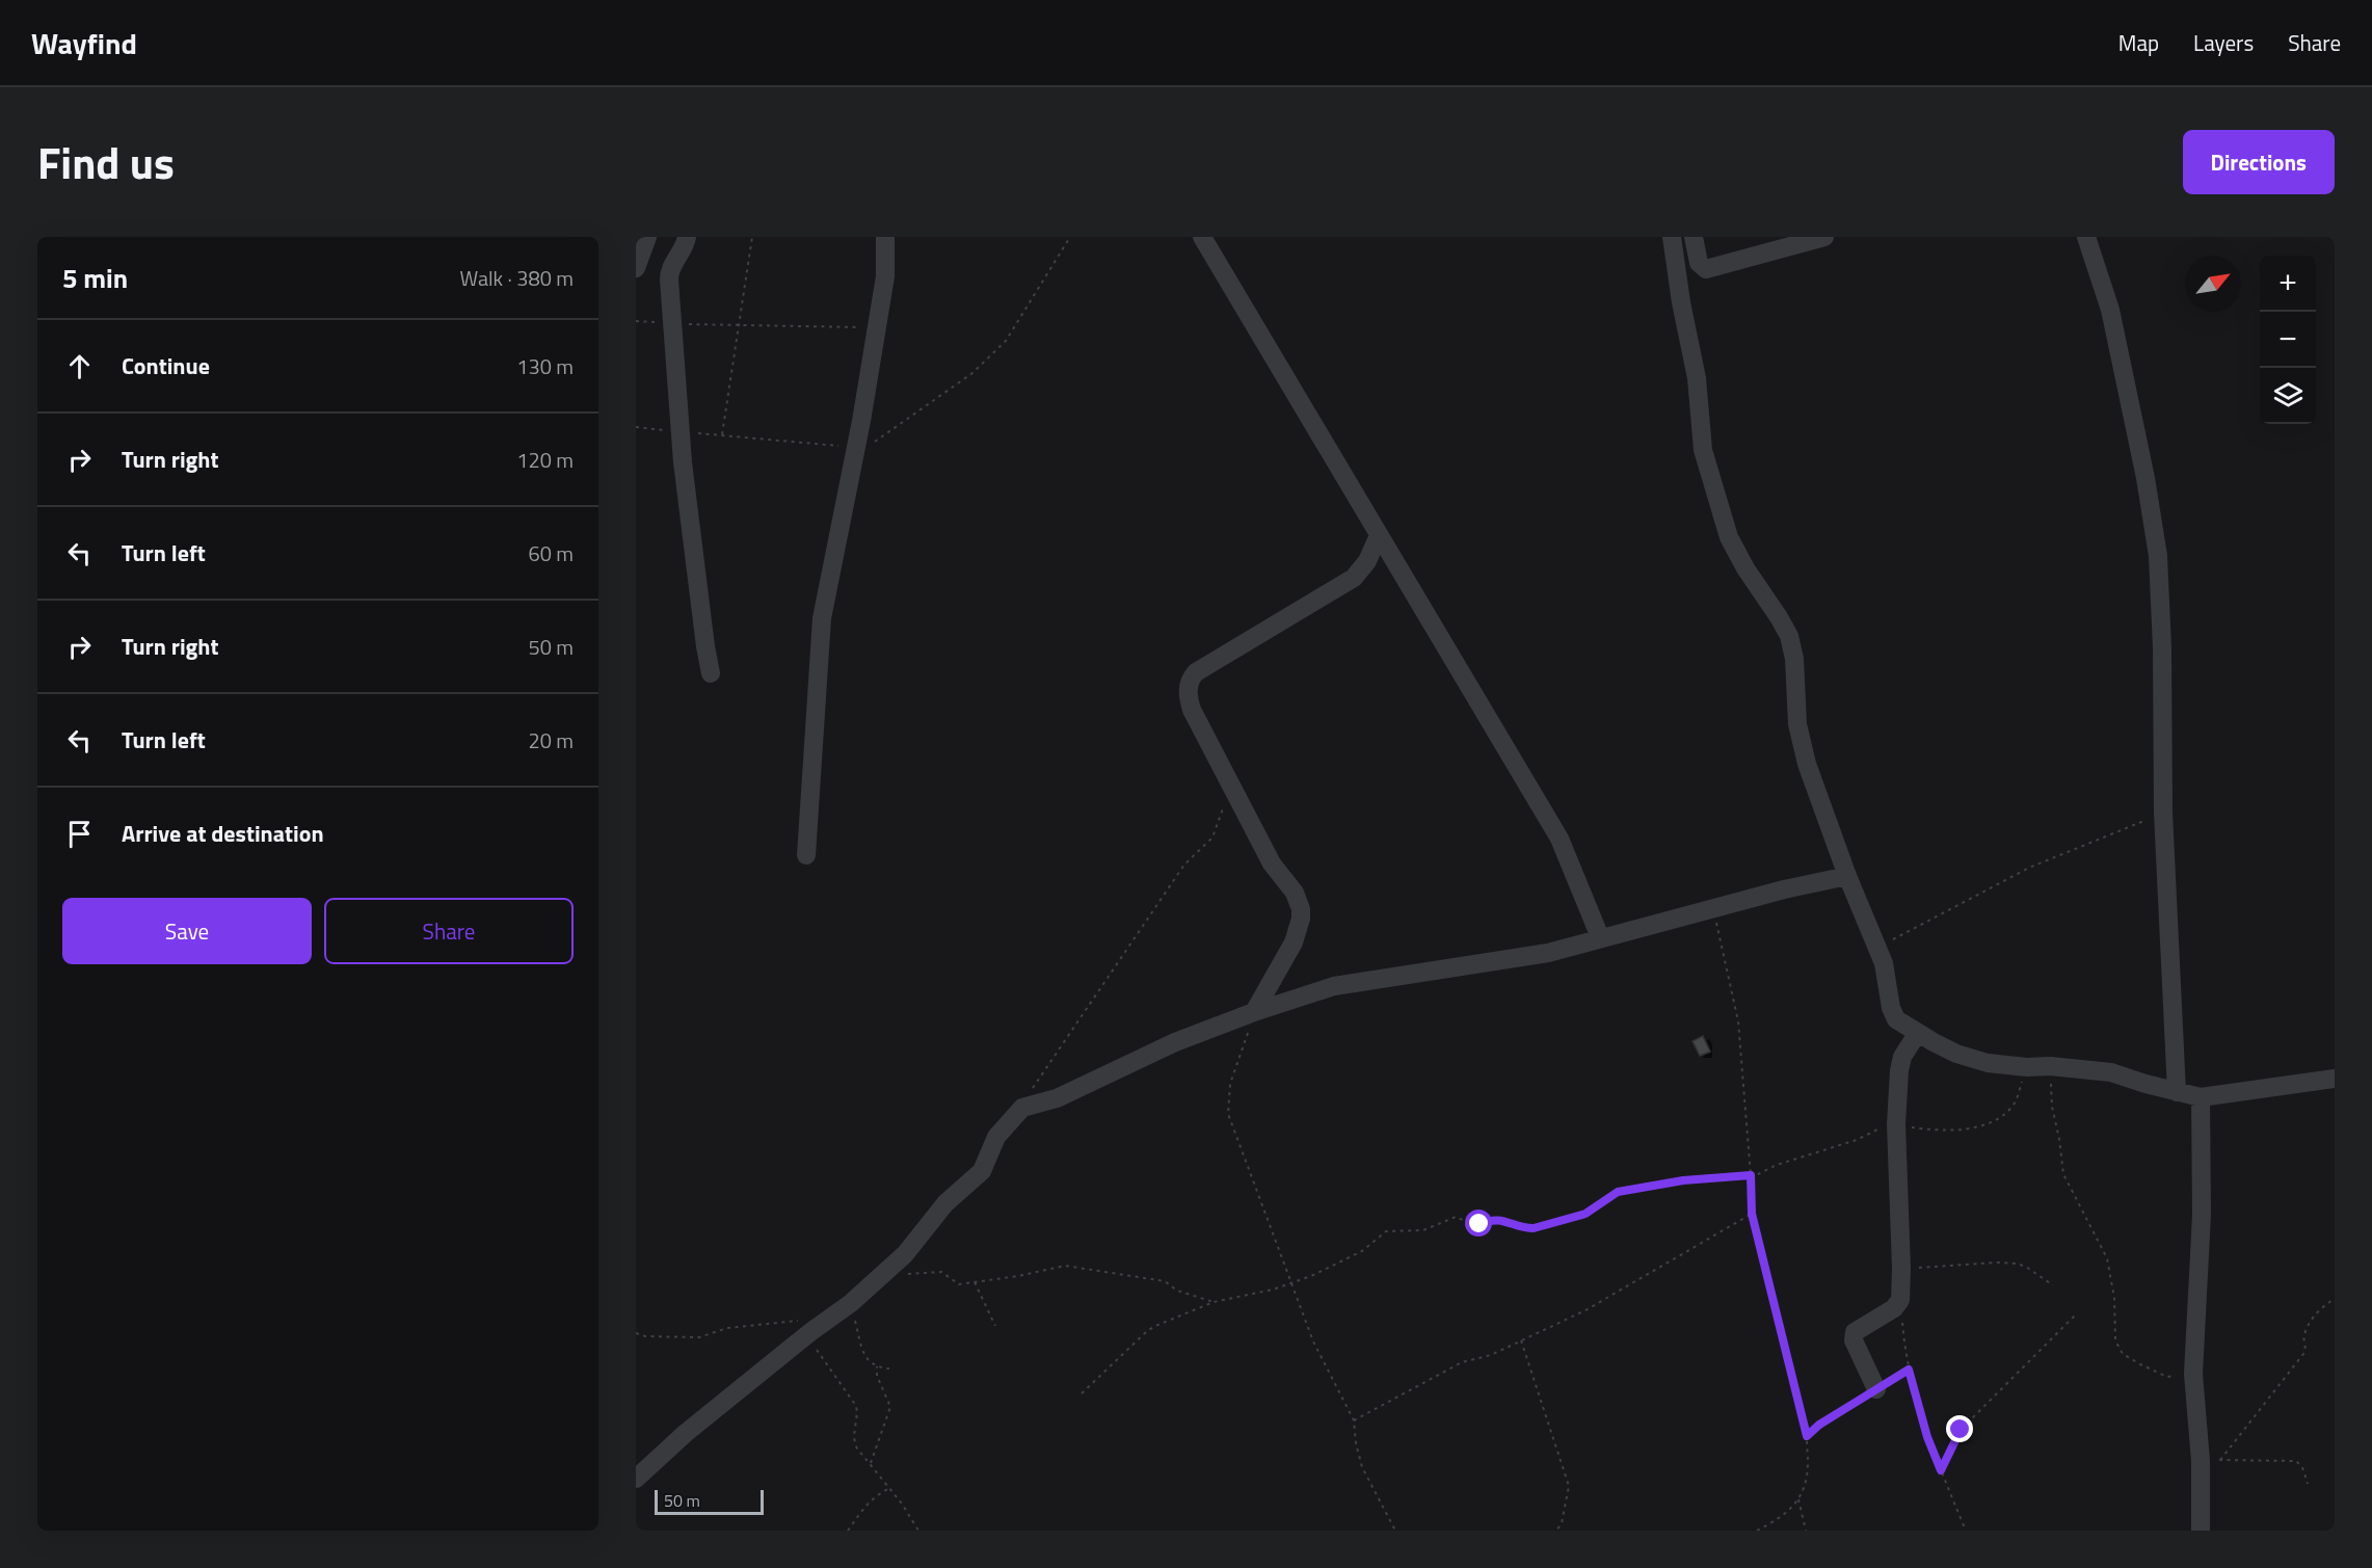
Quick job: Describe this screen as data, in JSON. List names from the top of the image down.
{
  "scale_bar": "50 m",
  "north": "top right",
  "page": {
    "header": "Wayfind",
    "nav": ["Map", "Layers", "Share"],
    "title": "Find us",
    "buttons": [
      "Directions",
      ["Save", "Share"]
    ],
    "heading": ["5 min", "Walk · 380 m"],
    "map_buttons": ["+", "−"],
    "list": [
      ["Continue", "130 m"],
      ["Turn right", "120 m"],
      ["Turn left", "60 m"],
      ["Turn right", "50 m"],
      ["Turn left", "20 m"],
      "Arrive at destination"
    ],
    "scale": "50 m"
  }
}
